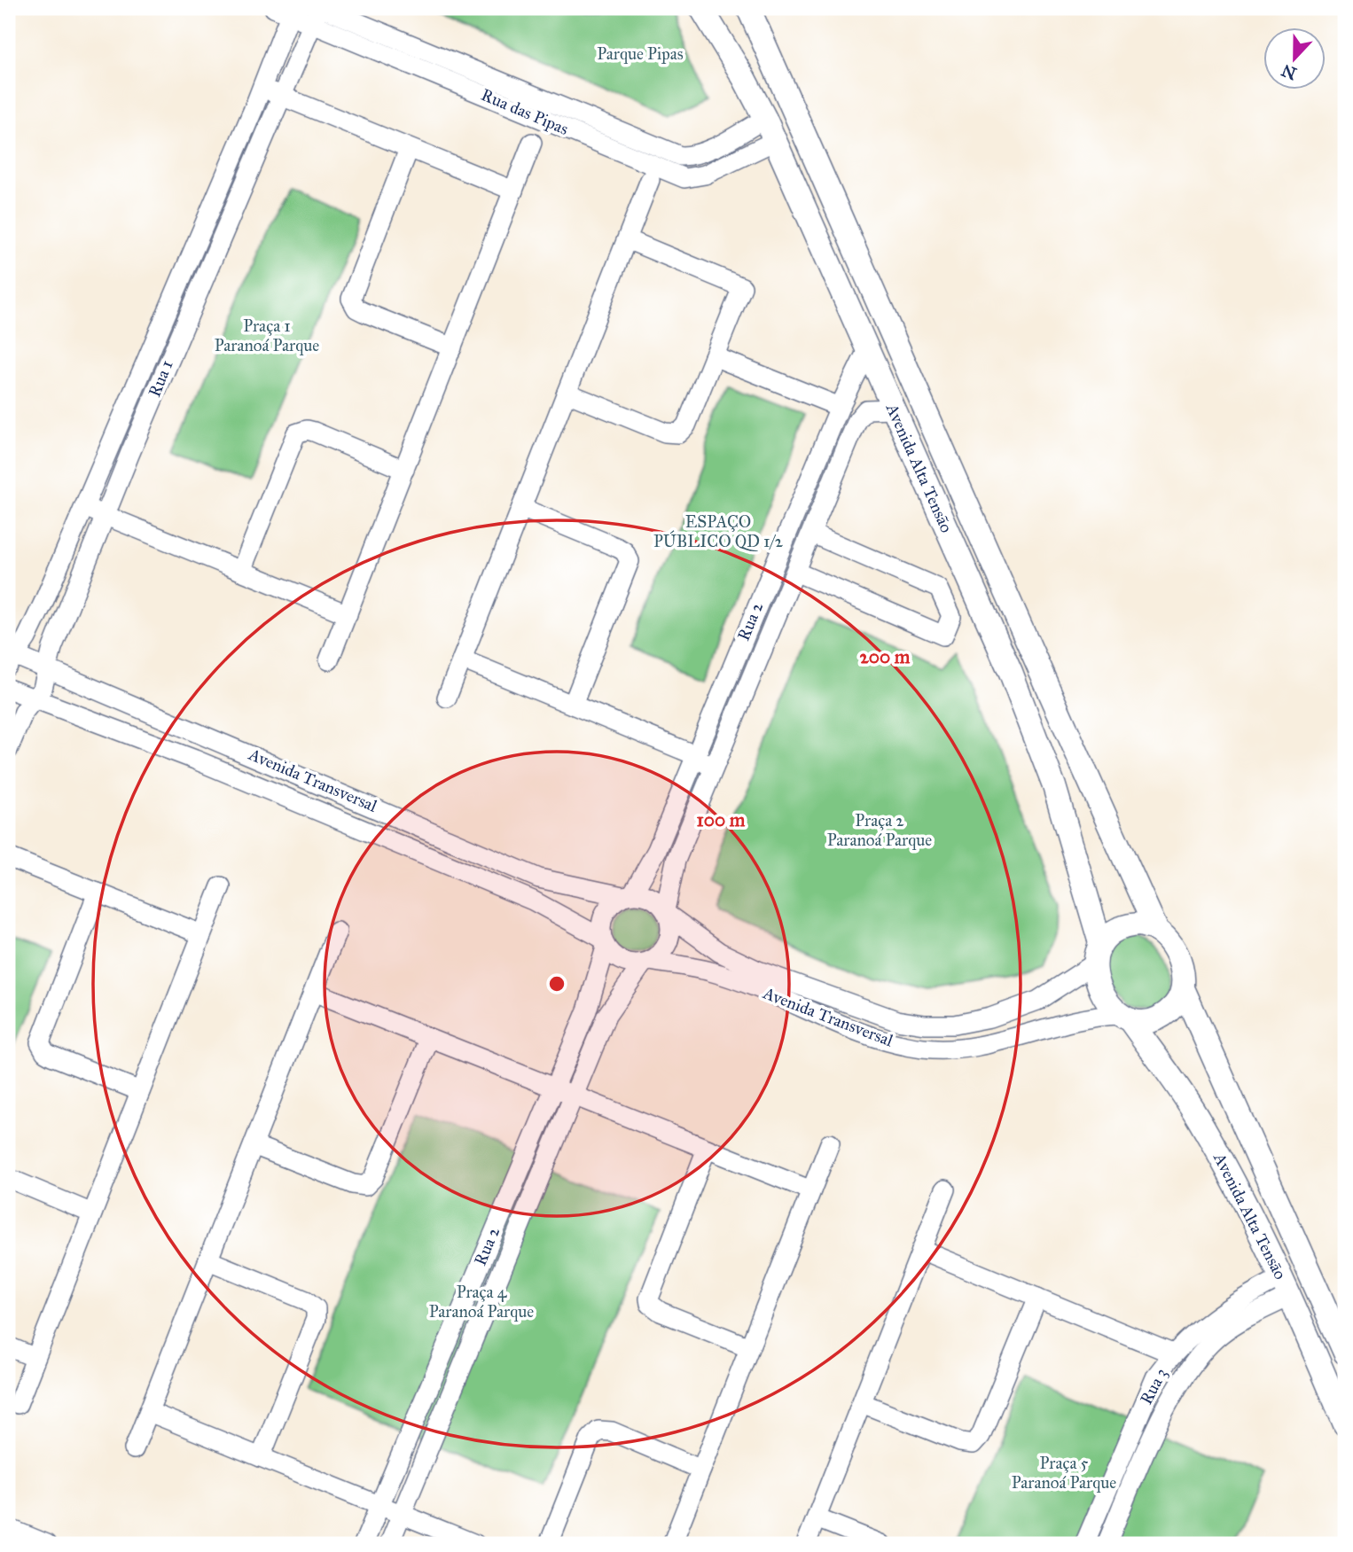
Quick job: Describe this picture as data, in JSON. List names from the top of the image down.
{
  "streets": {
    "street": [
      "Rua das Pipas",
      "Rua 1",
      "Avenida Alta Tensão",
      "Rua 2",
      "Avenida Transversal",
      "Avenida Alta Tensāo",
      "Rua 3"
    ]
  },
  "crossings": [
    ["Rua das Pipas", "Rua 1"],
    ["Rua das Pipas", "Avenida Alta Tensão"],
    ["Rua 1", "Avenida Transversal"],
    ["Avenida Alta Tensão", "Rua 2"],
    ["Avenida Alta Tensão", "Avenida Transversal"],
    ["Avenida Alta Tensão", "Avenida Alta Tensāo"],
    ["Rua 2", "Avenida Transversal"],
    ["Avenida Transversal", "Avenida Alta Tensāo"],
    ["Avenida Alta Tensāo", "Rua 3"]
  ],
  "parks": [
    "Parque Pipas",
    "Praça 1 Paranoá Parque",
    "ESPAÇO PÚBLICO QD 1/2",
    "Praça 2 Paranoá Parque",
    "Praça 4 Paranoá Parque",
    "Praça 5 Paranoá Parque"
  ],
  "north": "bottom",
  "rings": ["200 m", "100 m"]
}
